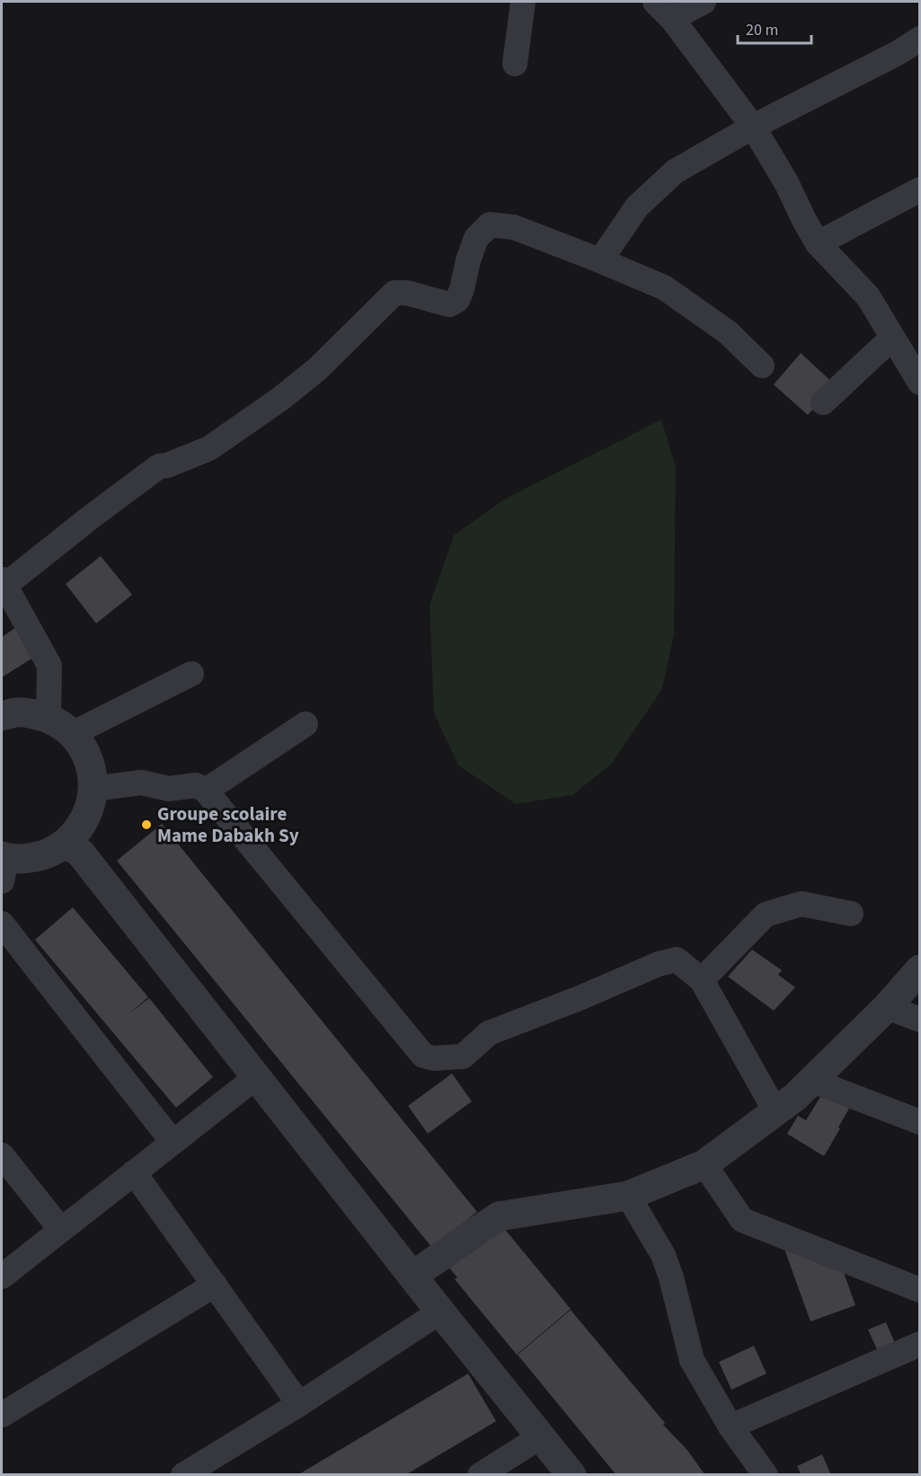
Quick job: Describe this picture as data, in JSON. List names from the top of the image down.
{
  "places": ["Groupe scolaire Mame Dabakh Sy"],
  "scale_bar": "20 m"
}
